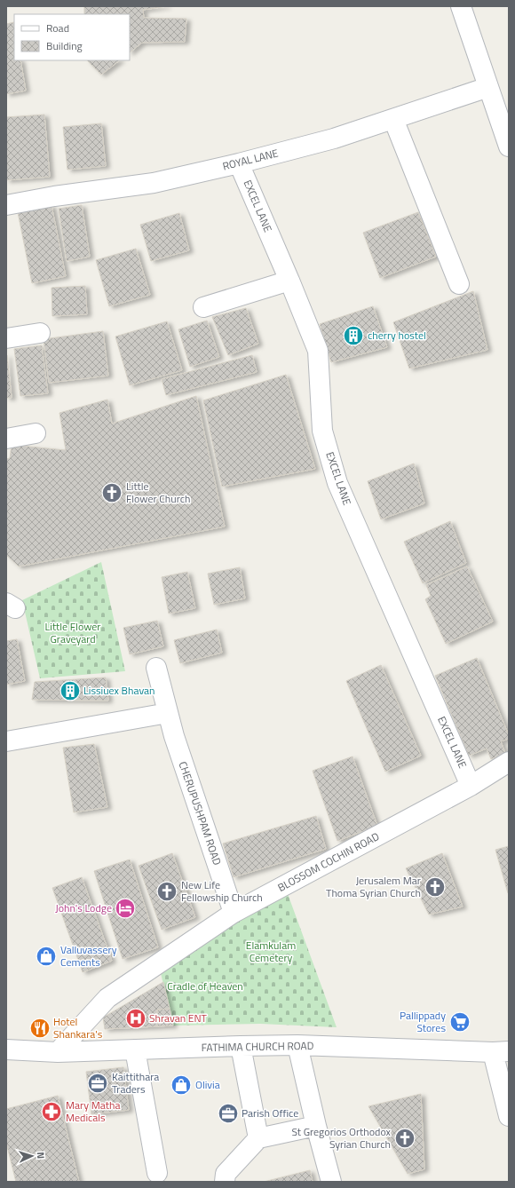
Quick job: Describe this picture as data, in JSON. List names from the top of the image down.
{
  "streets": {
    "street": [
      "ROYAL LANE",
      "EXCEL LANE",
      "CHERUPUSHPAM ROAD",
      "BLOSSOM COCHIN ROAD",
      "FATHIMA CHURCH ROAD"
    ]
  },
  "crossings": [
    ["ROYAL LANE", "EXCEL LANE"],
    ["EXCEL LANE", "BLOSSOM COCHIN ROAD"],
    ["CHERUPUSHPAM ROAD", "BLOSSOM COCHIN ROAD"],
    ["BLOSSOM COCHIN ROAD", "FATHIMA CHURCH ROAD"]
  ],
  "parks": ["Little Flower Graveyard", "Elamkulam Cemetery", "Cradle of Heaven"],
  "places": {
    "building": ["cherry hostel", "Lissiuex Bhavan"],
    "church": [
      "Little Flower Church",
      "Jerusalem Mar Thoma Syrian Church",
      "New Life Fellowship Church",
      "St Gregorios Orthodox Syrian Church"
    ],
    "hotel": ["John's Lodge"],
    "shop": ["Valluvassery Cements", "Olivia"],
    "hospital": ["Shravan ENT"],
    "supermarket": ["Pallippady Stores"],
    "restaurant": ["Hotel Shankara's"],
    "office": ["Kaittithara Traders", "Parish Office"],
    "pharmacy": ["Mary Matha Medicals"]
  },
  "legend": ["Road", "Building"],
  "north": "right"
}
